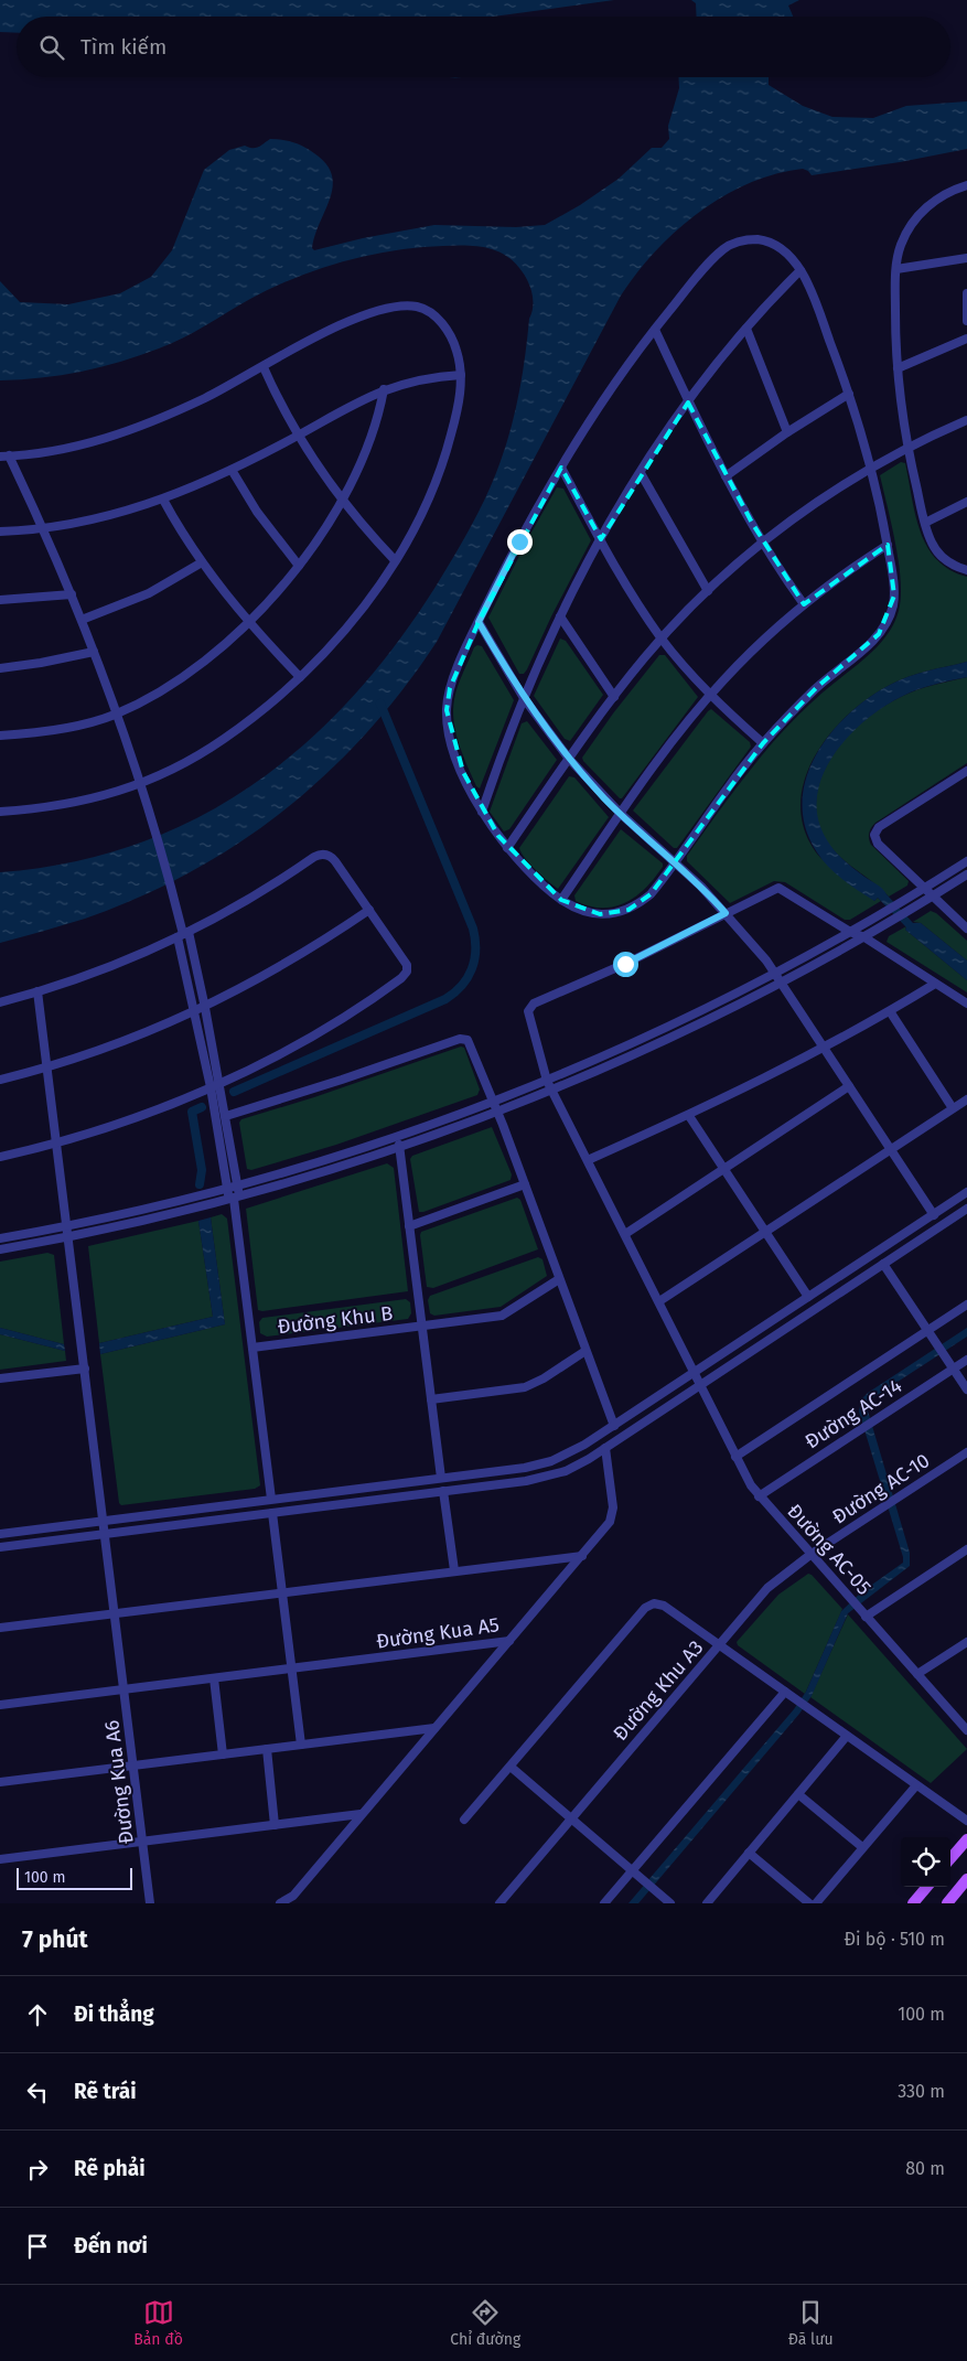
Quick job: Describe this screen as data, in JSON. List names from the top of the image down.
{
  "streets": {
    "street": [
      "Đường Khu B",
      "Đường AC-14",
      "Đường AC-10",
      "Đường AC-05",
      "Đường Kua A5",
      "Đường Khu A3",
      "Đường Kua A6"
    ]
  },
  "crossings": [
    ["Đường AC-14", "Đường AC-05"],
    ["Đường AC-10", "Đường AC-05"],
    ["Đường AC-10", "Đường Khu A3"]
  ],
  "scale_bar": "100 m",
  "page": {
    "search": "Tìm kiếm",
    "scale": "100 m",
    "heading": ["7 phút", "Đi bộ · 510 m"],
    "list": [
      ["Đi thẳng", "100 m"],
      ["Rẽ trái", "330 m"],
      ["Rẽ phải", "80 m"],
      "Đến nơi"
    ],
    "nav": ["Bản đồ", "Chỉ đường", "Đã lưu"]
  }
}
